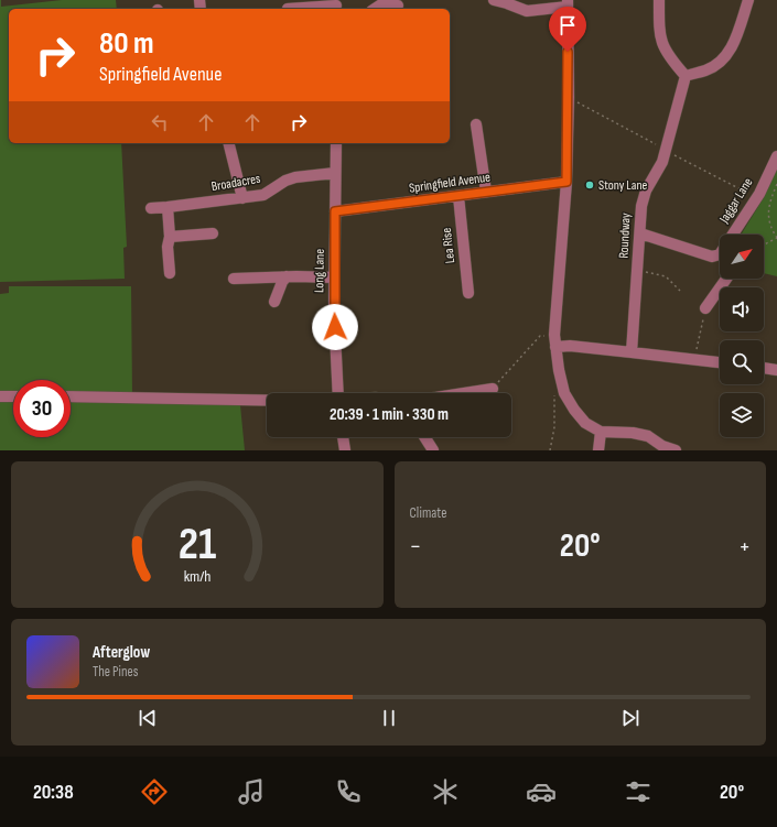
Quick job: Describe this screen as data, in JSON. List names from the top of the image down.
{
  "streets": {
    "street": [
      "Broadacres",
      "Springfield Avenue",
      "Jaggar Lane",
      "Roundway",
      "Lea Rise",
      "Long Lane"
    ]
  },
  "crossings": [
    ["Broadacres", "Long Lane"],
    ["Springfield Avenue", "Lea Rise"],
    ["Springfield Avenue", "Long Lane"],
    ["Jaggar Lane", "Roundway"]
  ],
  "places": ["Stony Lane"],
  "north": "top right",
  "page": {
    "turn": ["80 m", "Springfield Avenue"],
    "limit": "30",
    "trip": "20:39 · 1 min · 330 m",
    "tile": "Climate",
    "heat": ["−", "20°", "+"],
    "song": ["Afterglow", "The Pines"],
    "tabs": ["20:38", "20°"],
    "gauge": ["21", "km/h"]
  }
}
